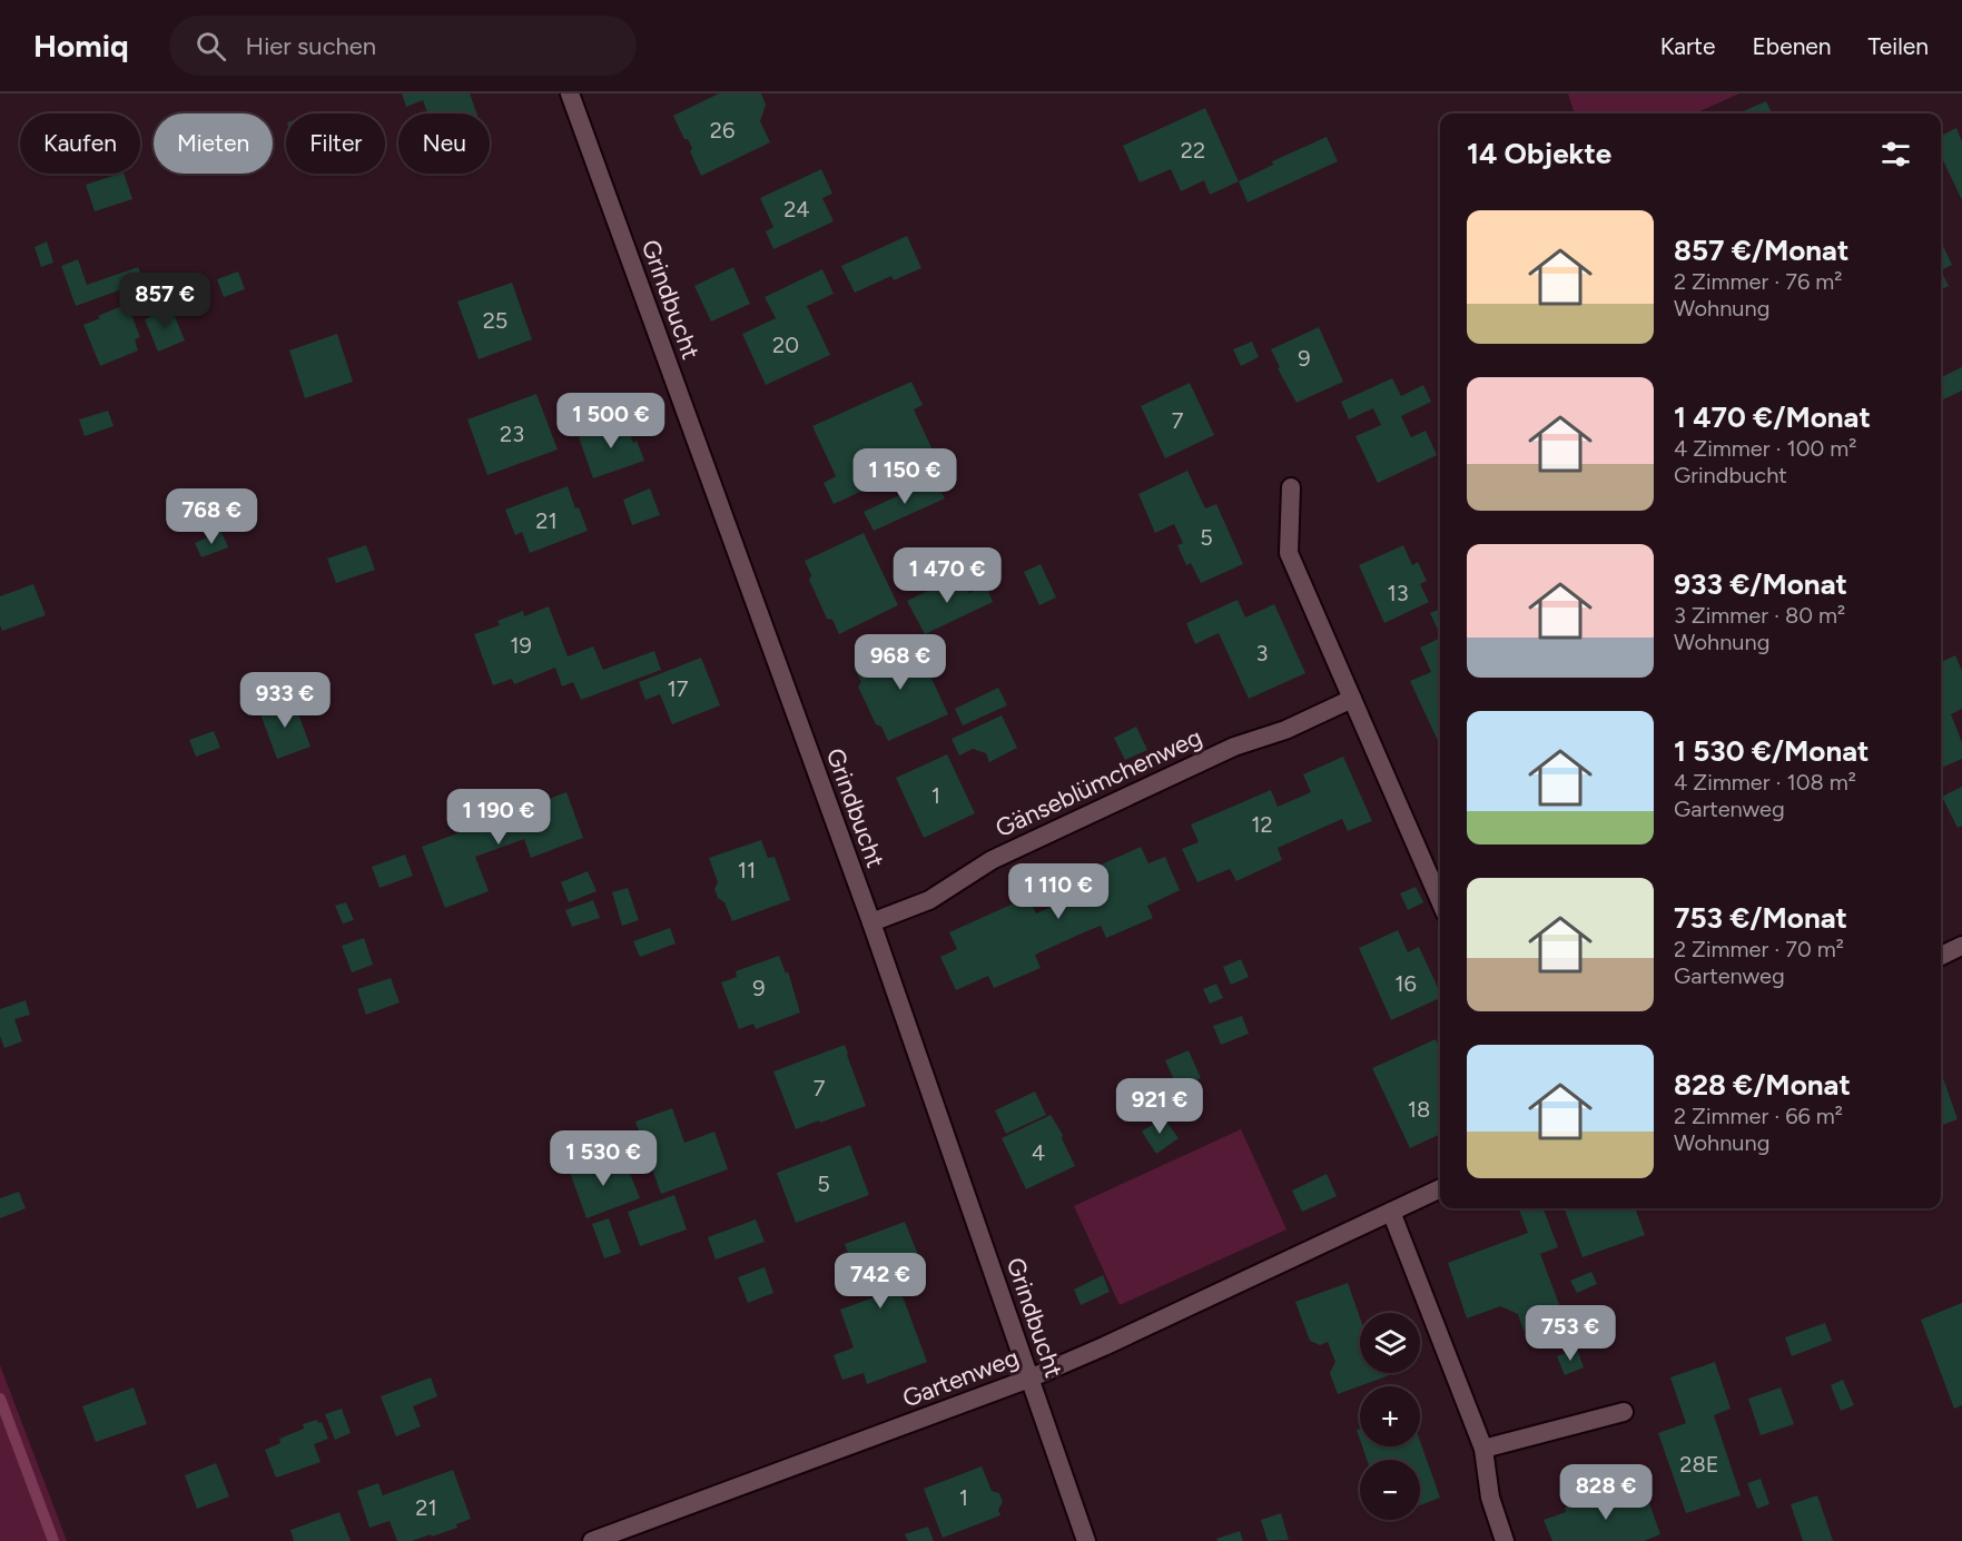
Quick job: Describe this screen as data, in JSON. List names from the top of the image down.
{
  "streets": {
    "street": ["Grindbucht", "Gänseblümchenweg", "Gartenweg"]
  },
  "crossings": [
    ["Grindbucht", "Gänseblümchenweg"],
    ["Grindbucht", "Gartenweg"]
  ],
  "house_numbers": [
    "26",
    "22",
    "24",
    "25",
    "20",
    "9",
    "7",
    "23",
    "21",
    "5",
    "13",
    "19",
    "3",
    "17",
    "1",
    "12",
    "11",
    "16",
    "9",
    "7",
    "18",
    "4",
    "5",
    "28E",
    "1",
    "21"
  ],
  "page": {
    "header": "Homiq",
    "search": "Hier suchen",
    "nav": ["Karte", "Ebenen", "Teilen"],
    "chip": [
      "Kaufen",
      "Mieten",
      "Filter",
      "Neu"
    ],
    "heading": "14 Objekte",
    "list": [
      {
        "name": "857 €/Monat",
        "note": "2 Zimmer · 76 m² · Wohnung"
      },
      {
        "name": "1 470 €/Monat",
        "note": "4 Zimmer · 100 m² · Grindbucht"
      },
      {
        "name": "933 €/Monat",
        "note": "3 Zimmer · 80 m² · Wohnung"
      },
      {
        "name": "1 530 €/Monat",
        "note": "4 Zimmer · 108 m² · Gartenweg"
      },
      {
        "name": "753 €/Monat",
        "note": "2 Zimmer · 70 m² · Gartenweg"
      },
      {
        "name": "828 €/Monat",
        "note": "2 Zimmer · 66 m² · Wohnung"
      }
    ],
    "price": [
      "857 €",
      "1 500 €",
      "1 150 €",
      "768 €",
      "1 470 €",
      "968 €",
      "933 €",
      "1 190 €",
      "1 110 €",
      "921 €",
      "1 530 €",
      "742 €",
      "753 €",
      "828 €"
    ],
    "map_buttons": ["+", "−"]
  }
}
